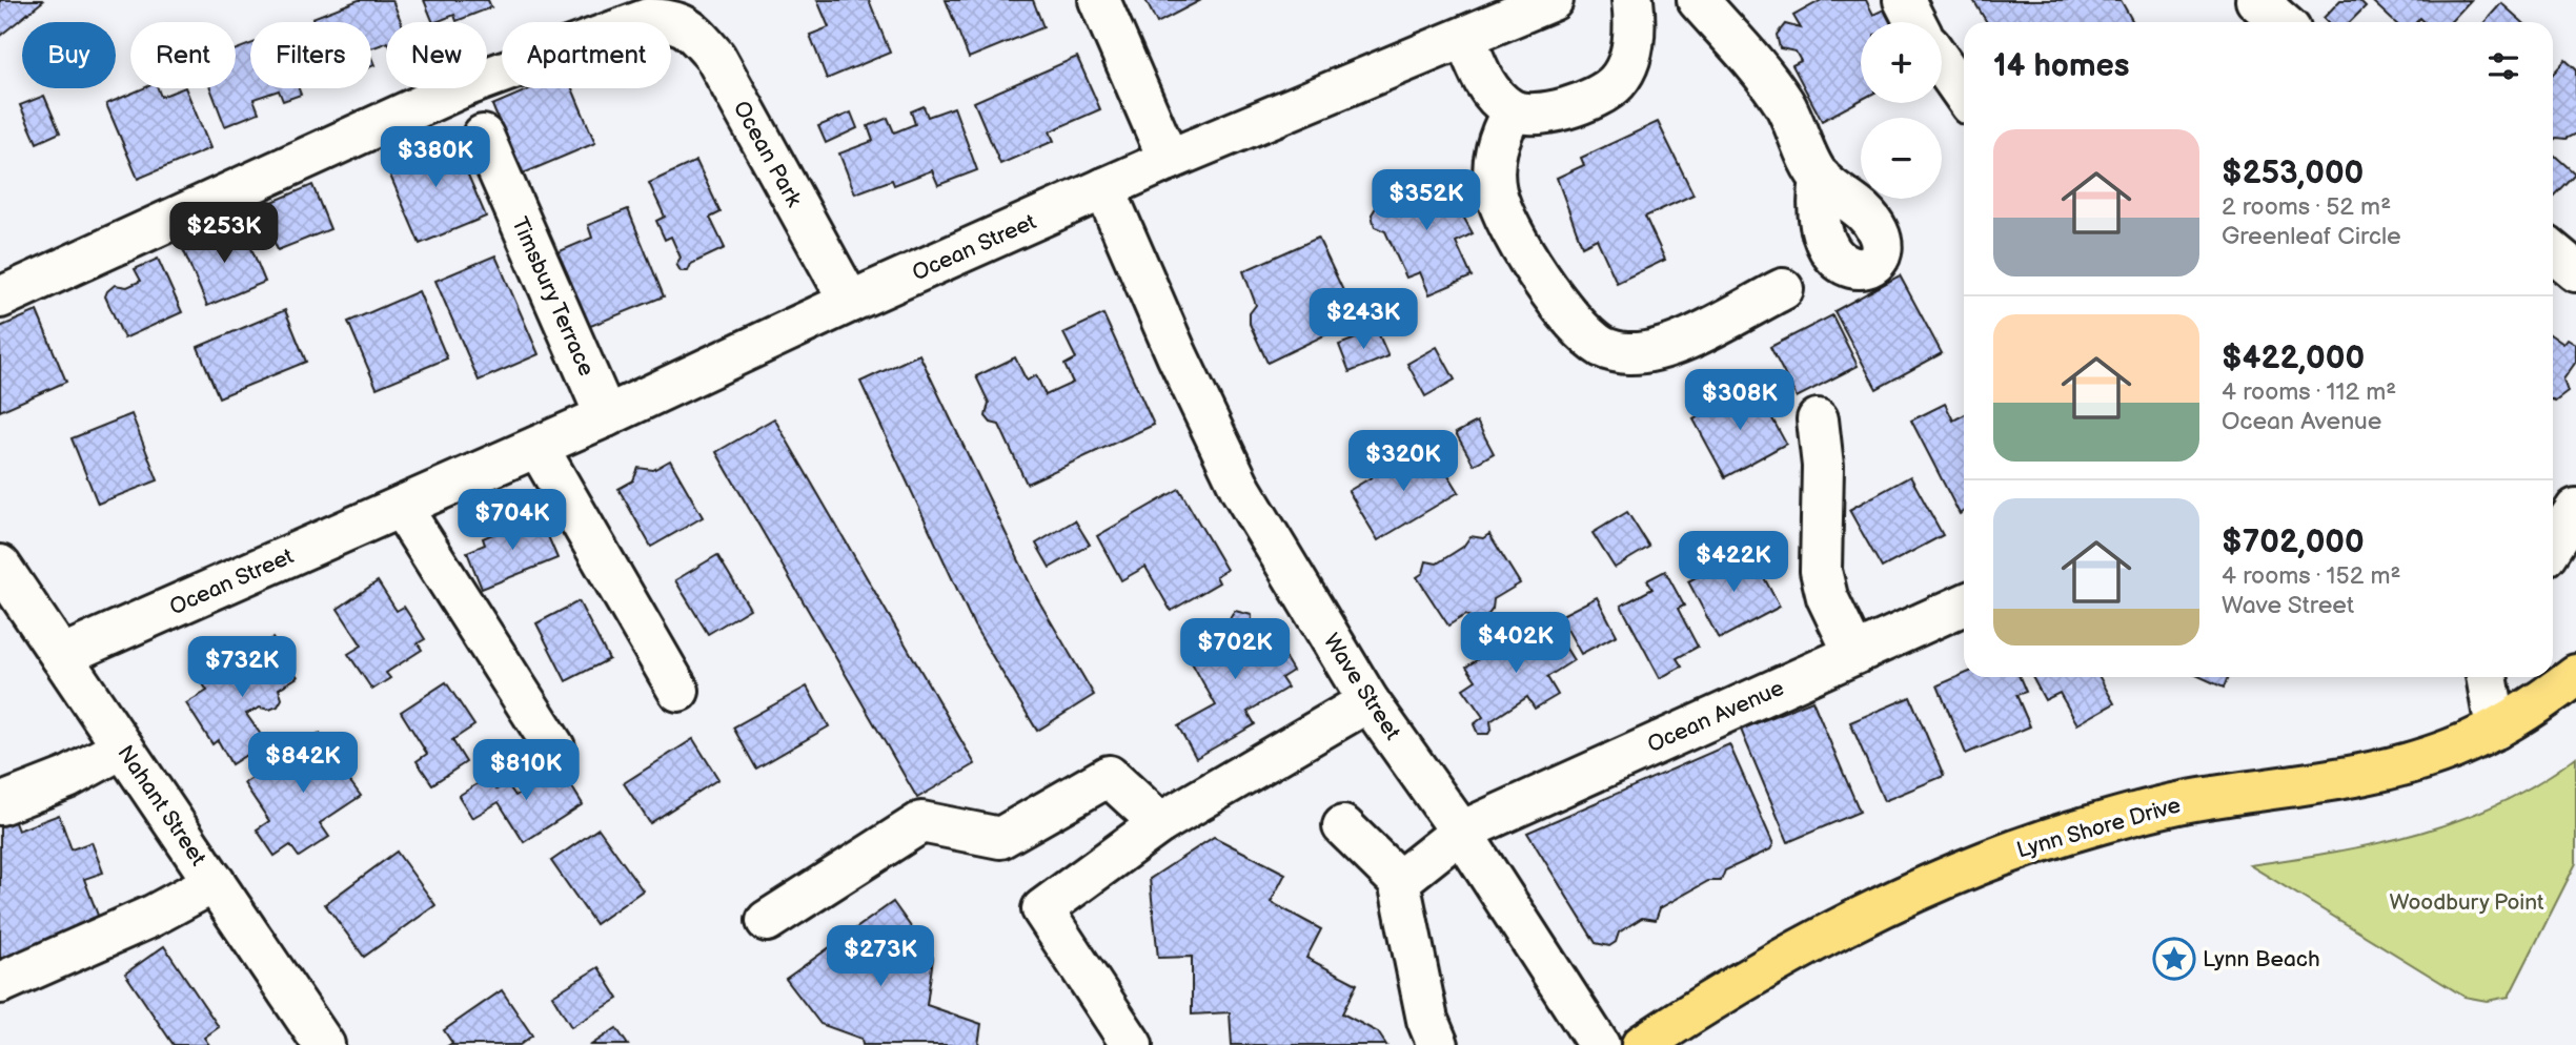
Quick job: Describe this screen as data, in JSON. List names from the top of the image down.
{
  "streets": {
    "highway": ["Lynn Shore Drive"],
    "street": [
      "Ocean Park",
      "Ocean Street",
      "Timsbury Terrace",
      "Wave Street",
      "Ocean Avenue",
      "Nahant Street"
    ]
  },
  "crossings": [
    ["Ocean Park", "Ocean Street"],
    ["Ocean Street", "Timsbury Terrace"],
    ["Ocean Street", "Wave Street"],
    ["Ocean Street", "Nahant Street"],
    ["Wave Street", "Ocean Avenue"]
  ],
  "parks": ["Woodbury Point"],
  "places": {
    "place": ["Lynn Beach"]
  },
  "page": {
    "map_buttons": ["+", "−"],
    "chip": [
      "Buy",
      "Rent",
      "Filters",
      "New",
      "Apartment"
    ],
    "heading": "14 homes",
    "list": [
      {
        "name": "$253,000",
        "note": "2 rooms · 52 m² · Greenleaf Circle"
      },
      {
        "name": "$422,000",
        "note": "4 rooms · 112 m² · Ocean Avenue"
      },
      {
        "name": "$702,000",
        "note": "4 rooms · 152 m² · Wave Street"
      }
    ],
    "price": [
      "$380K",
      "$352K",
      "$253K",
      "$243K",
      "$308K",
      "$320K",
      "$704K",
      "$422K",
      "$402K",
      "$702K",
      "$732K",
      "$842K",
      "$810K",
      "$273K"
    ]
  }
}
